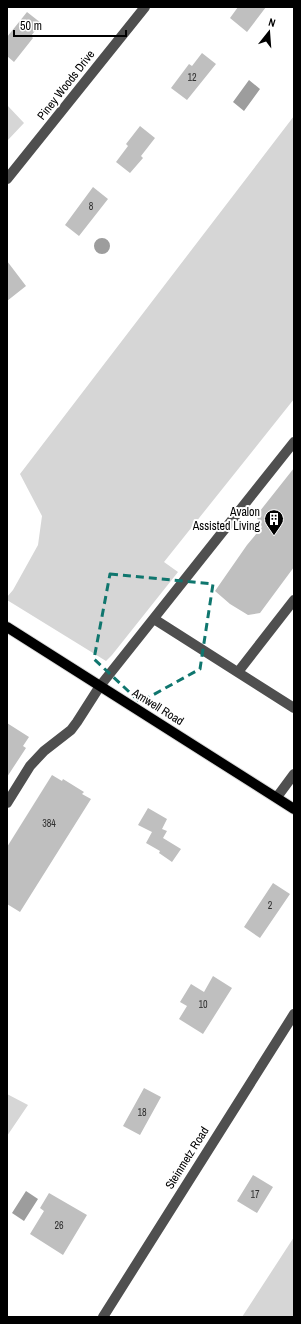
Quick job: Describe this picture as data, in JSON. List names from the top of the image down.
{
  "streets": {
    "main road": ["Amwell Road"],
    "street": ["Piney Woods Drive", "Steinmetz Road"]
  },
  "places": {
    "building": ["Avalon Assisted Living"]
  },
  "house_numbers": [
    "12",
    "8",
    "384",
    "2",
    "10",
    "18",
    "17",
    "26"
  ],
  "scale_bar": "50 m",
  "north": "top"
}
